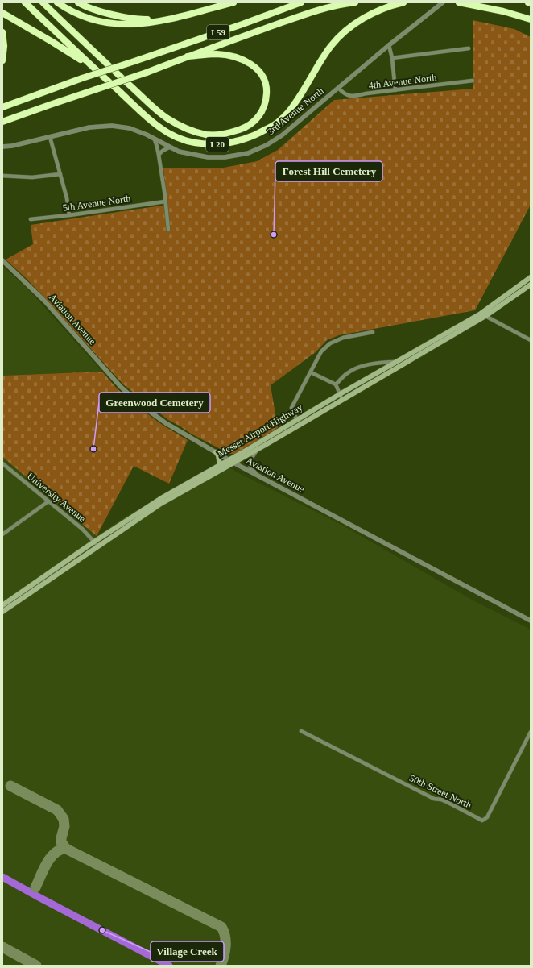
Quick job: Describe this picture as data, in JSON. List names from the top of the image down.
{
  "streets": {
    "highway": ["I 59", "I 20"],
    "main road": ["Messer Airport Highway"],
    "street": [
      "4th Avenue North",
      "3rd Avenue North",
      "5th Avenue North",
      "Aviation Avenue",
      "University Avenue",
      "50th Street North"
    ]
  },
  "crossings": [
    ["4th Avenue North", "3rd Avenue North"],
    ["Aviation Avenue", "Messer Airport Highway"],
    ["Messer Airport Highway", "University Avenue"]
  ],
  "places": ["Forest Hill Cemetery", "Greenwood Cemetery", "Village Creek"]
}
